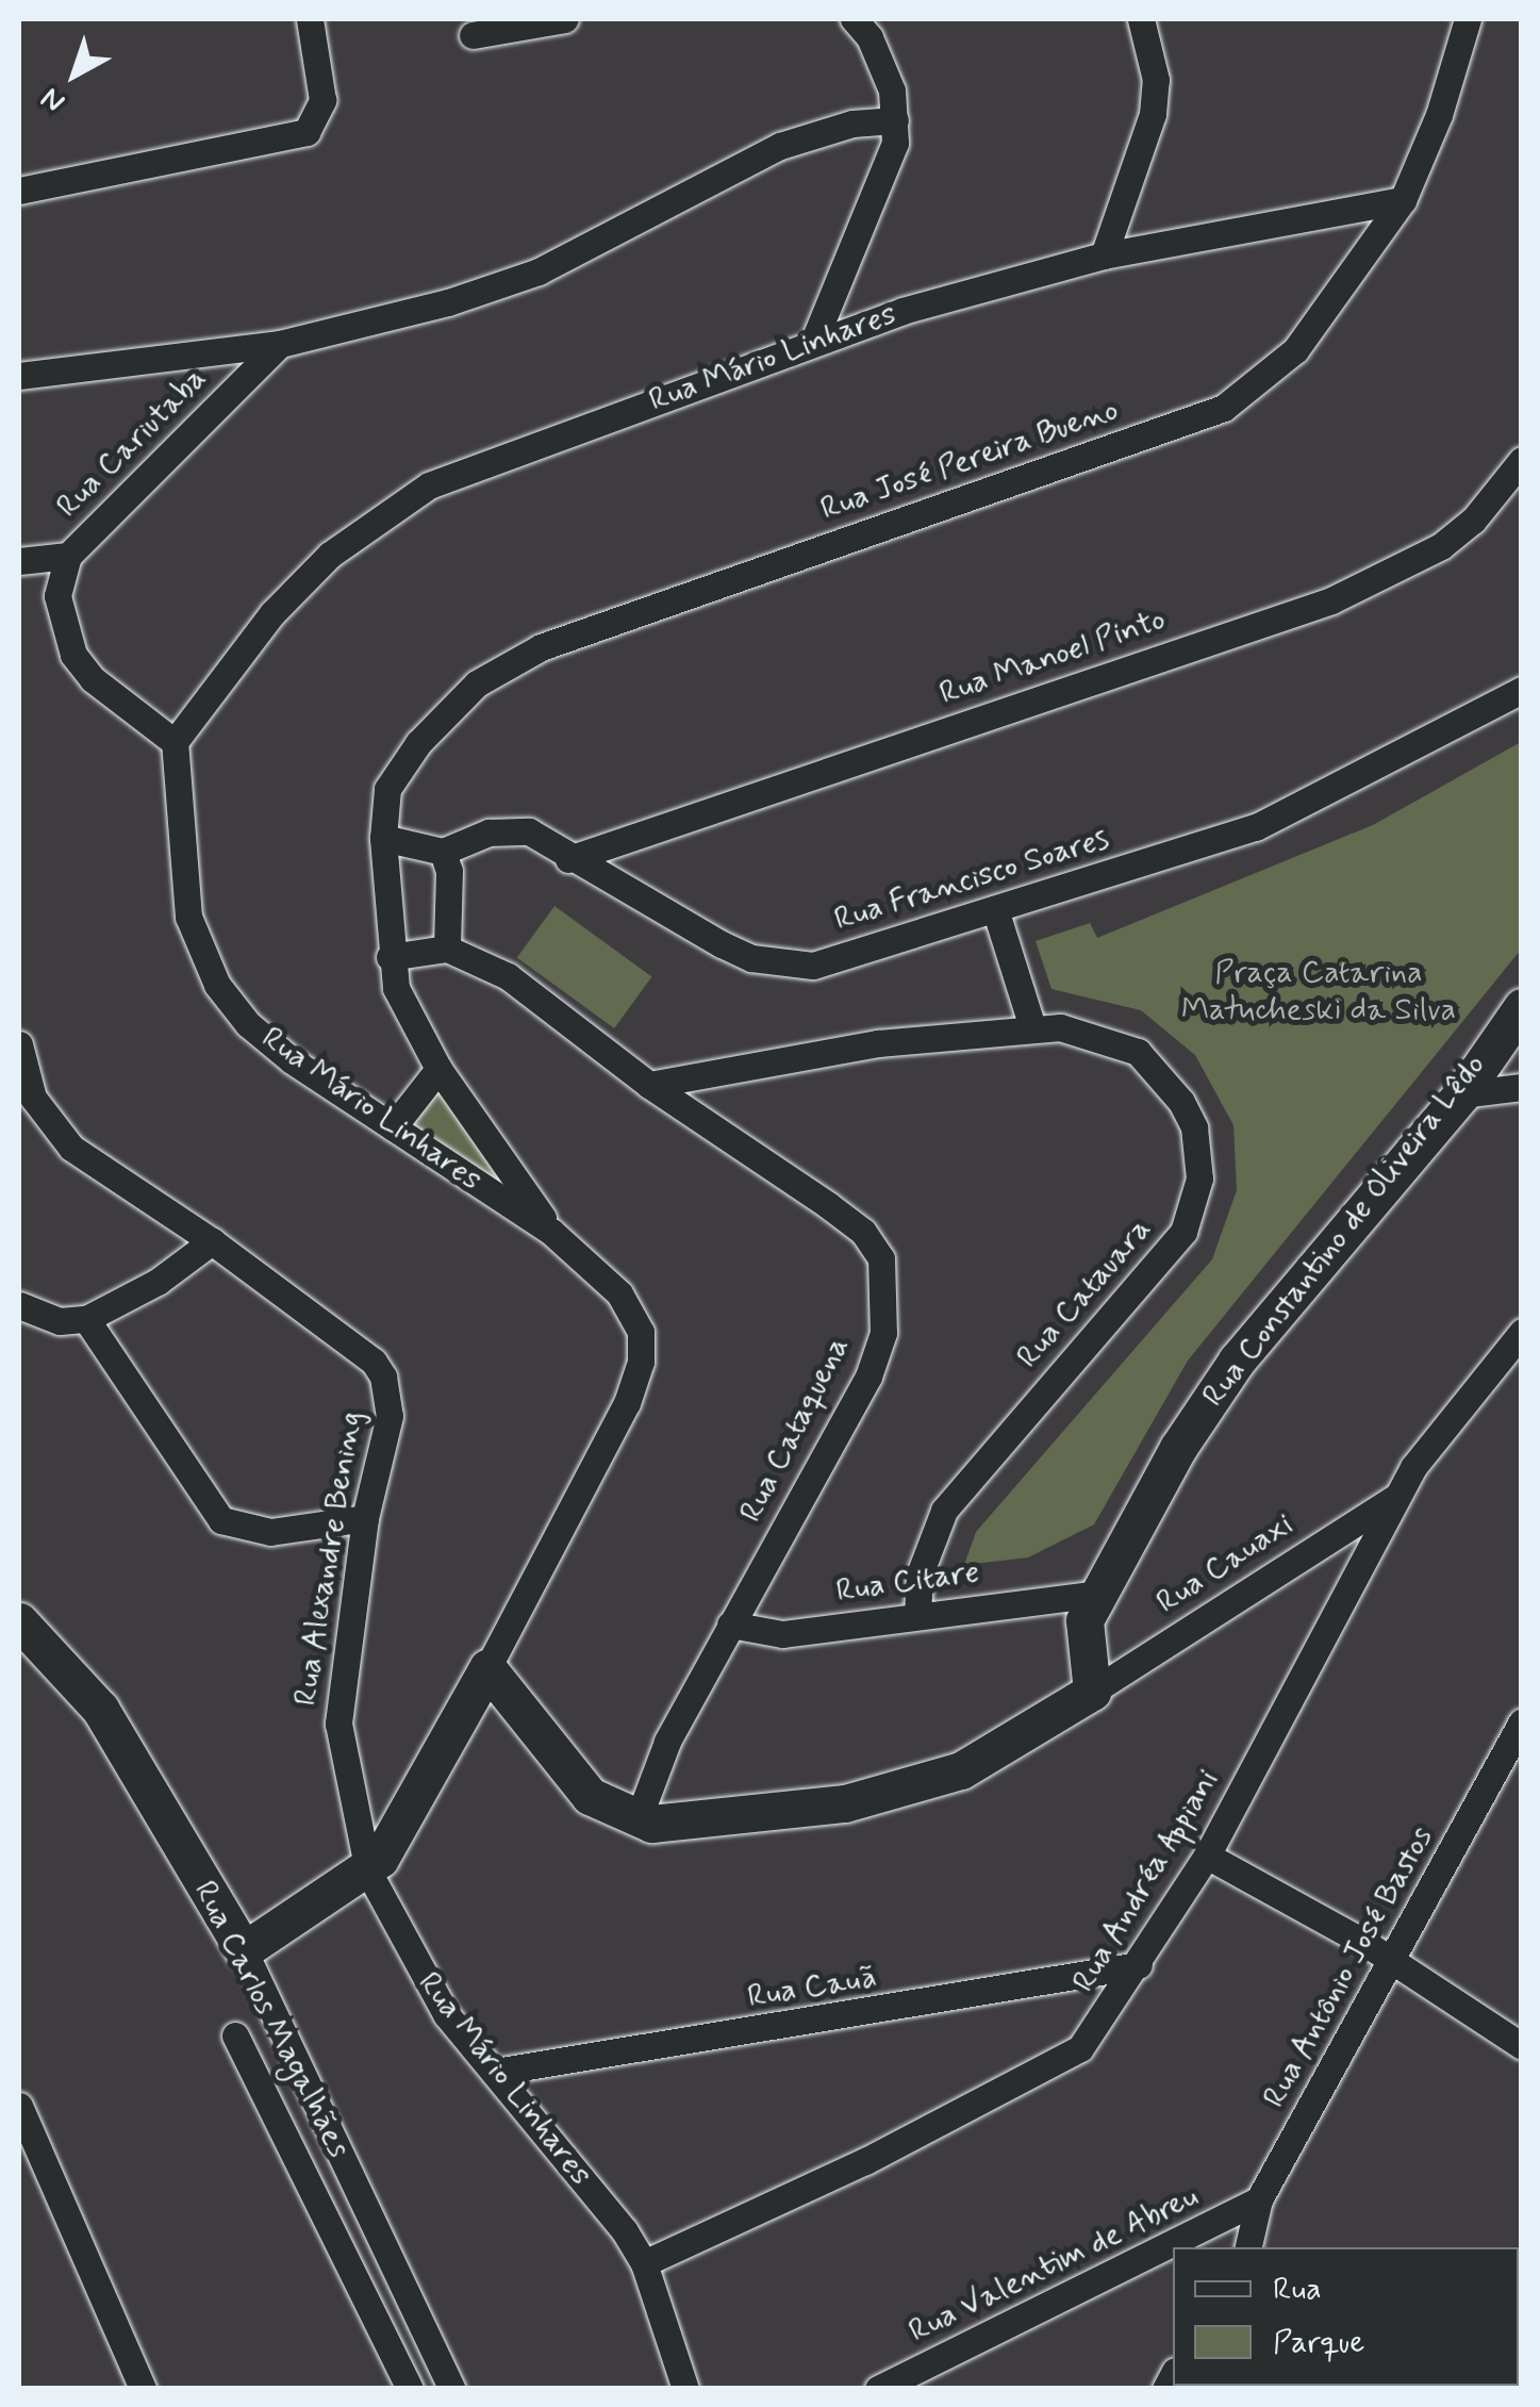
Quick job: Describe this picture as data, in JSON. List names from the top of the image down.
{
  "streets": {
    "street": [
      "Rua Mário Linhares",
      "Rua Cariutaba",
      "Rua José Pereira Bueno",
      "Rua Manoel Pinto",
      "Rua Francisco Soares",
      "Rua Constantino de Oliveira Lêdo",
      "Rua Catauara",
      "Rua Cataquena",
      "Rua Alexandre Bening",
      "Rua Cauaxi",
      "Rua Citare",
      "Rua Andréa Appiani",
      "Rua Antônio José Bastos",
      "Rua Cauã",
      "Rua Carlos Magalhães",
      "Rua Valentim de Abreu"
    ]
  },
  "crossings": [
    ["Rua Mário Linhares", "Rua José Pereira Bueno"],
    ["Rua Mário Linhares", "Rua Alexandre Bening"],
    ["Rua Mário Linhares", "Rua Andréa Appiani"],
    ["Rua Mário Linhares", "Rua Cauã"],
    ["Rua Manoel Pinto", "Rua Francisco Soares"],
    ["Rua Constantino de Oliveira Lêdo", "Rua Cauaxi"],
    ["Rua Constantino de Oliveira Lêdo", "Rua Citare"],
    ["Rua Catauara", "Rua Cataquena"],
    ["Rua Catauara", "Rua Citare"],
    ["Rua Cataquena", "Rua Citare"],
    ["Rua Cauaxi", "Rua Andréa Appiani"],
    ["Rua Andréa Appiani", "Rua Cauã"],
    ["Rua Antônio José Bastos", "Rua Valentim de Abreu"]
  ],
  "parks": ["Praça Catarina Matucheski da Silva"],
  "legend": ["Rua", "Parque"],
  "north": "bottom left"
}
